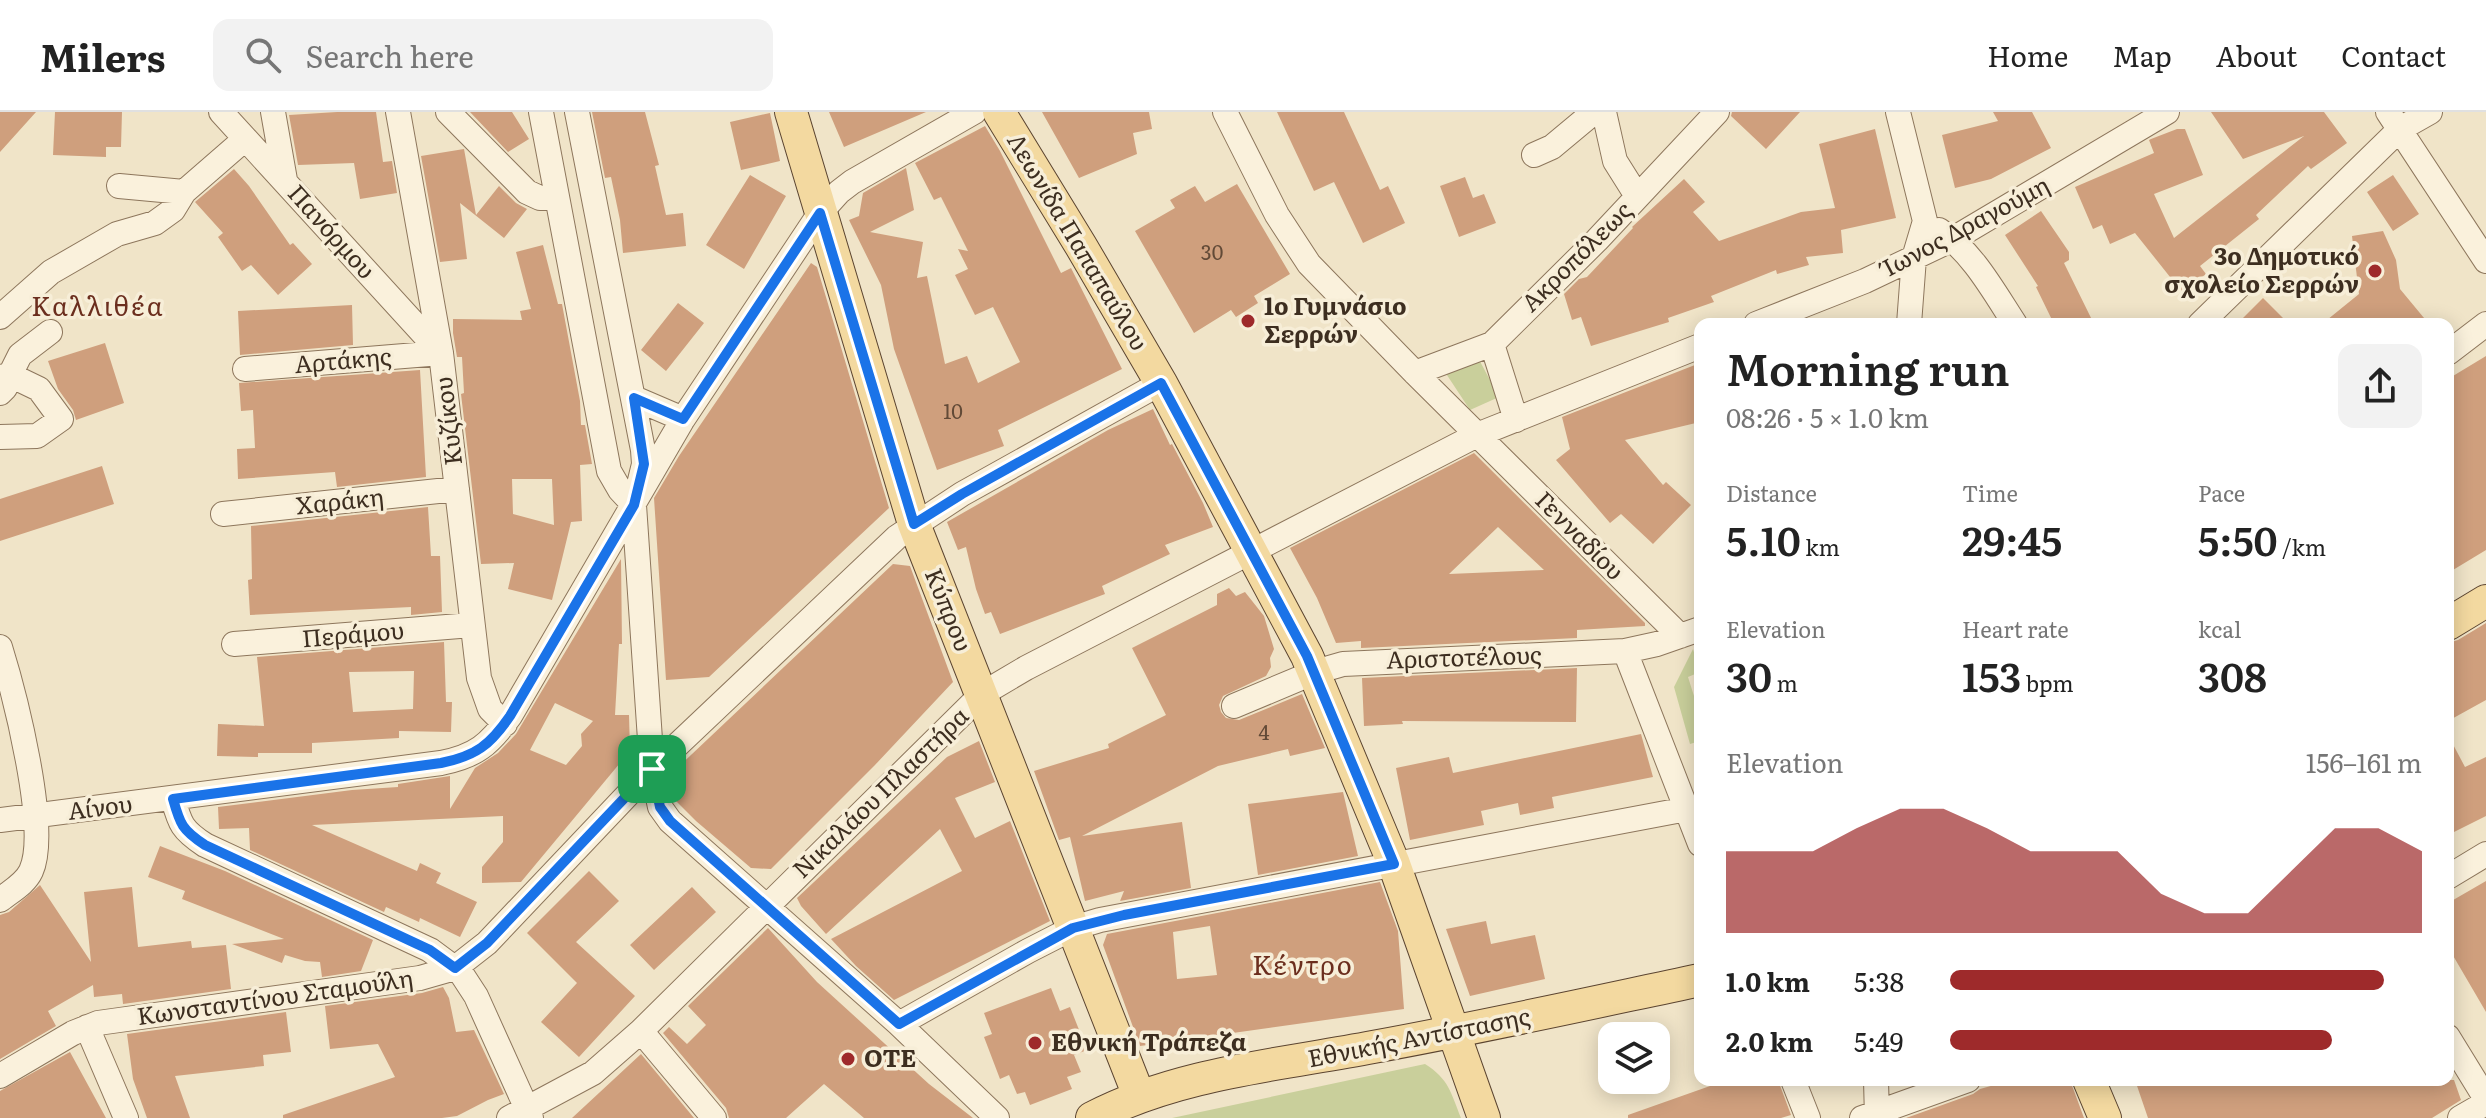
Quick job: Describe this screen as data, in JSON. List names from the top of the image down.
{
  "streets": {
    "main road": ["Λεωνίδα Παπαπαύλου", "Κύπρου", "Εθνικής Αντίστασης"],
    "street": [
      "Ίωνος Δραγούμη",
      "Πανόρμου",
      "Ακροπόλεως",
      "Αρτάκης",
      "Κυζίκου",
      "Χαράκη",
      "Γενναδίου",
      "Περάμου",
      "Αριστοτέλους",
      "Νικαλάου Πλαστήρα",
      "Αίνου",
      "Κωνσταντίνου Σταμούλη"
    ]
  },
  "crossings": [
    ["Πανόρμου", "Αρτάκης"],
    ["Πανόρμου", "Κυζίκου"],
    ["Λεωνίδα Παπαπαύλου", "Αριστοτέλους"],
    ["Λεωνίδα Παπαπαύλου", "Νικαλάου Πλαστήρα"],
    ["Λεωνίδα Παπαπαύλου", "Κωνσταντίνου Σταμούλη"],
    ["Λεωνίδα Παπαπαύλου", "Εθνικής Αντίστασης"],
    ["Αρτάκης", "Κυζίκου"],
    ["Κυζίκου", "Χαράκη"],
    ["Κυζίκου", "Περάμου"],
    ["Κυζίκου", "Αίνου"],
    ["Γενναδίου", "Αριστοτέλους"],
    ["Γενναδίου", "Νικαλάου Πλαστήρα"],
    ["Κύπρου", "Νικαλάου Πλαστήρα"],
    ["Κύπρου", "Αίνου"],
    ["Κύπρου", "Κωνσταντίνου Σταμούλη"],
    ["Κύπρου", "Εθνικής Αντίστασης"]
  ],
  "districts": ["Καλλιθέα", "Κέντρο"],
  "places": [
    "3ο Δημοτικό σχολείο Σερρών",
    "1ο Γυμνάσιο Σερρών",
    "Εθνική Τράπεζα",
    "ΟΤΕ"
  ],
  "house_numbers": ["30", "10", "4"],
  "page": {
    "header": "Milers",
    "search": "Search here",
    "nav": [
      "Home",
      "Map",
      "About",
      "Contact"
    ],
    "heading": ["Morning run", "08:26 · 5 × 1.0 km"],
    "stats": [
      ["Distance", "5.10 km"],
      ["Time", "29:45"],
      ["Pace", "5:50 /km"],
      ["Elevation", "30 m"],
      ["Heart rate", "153 bpm"],
      ["kcal", "308"]
    ],
    "chart": ["Elevation", "156–161 m"],
    "list": [
      {
        "name": "1.0 km",
        "note": "5:38"
      },
      {
        "name": "2.0 km",
        "note": "5:49"
      }
    ]
  }
}
